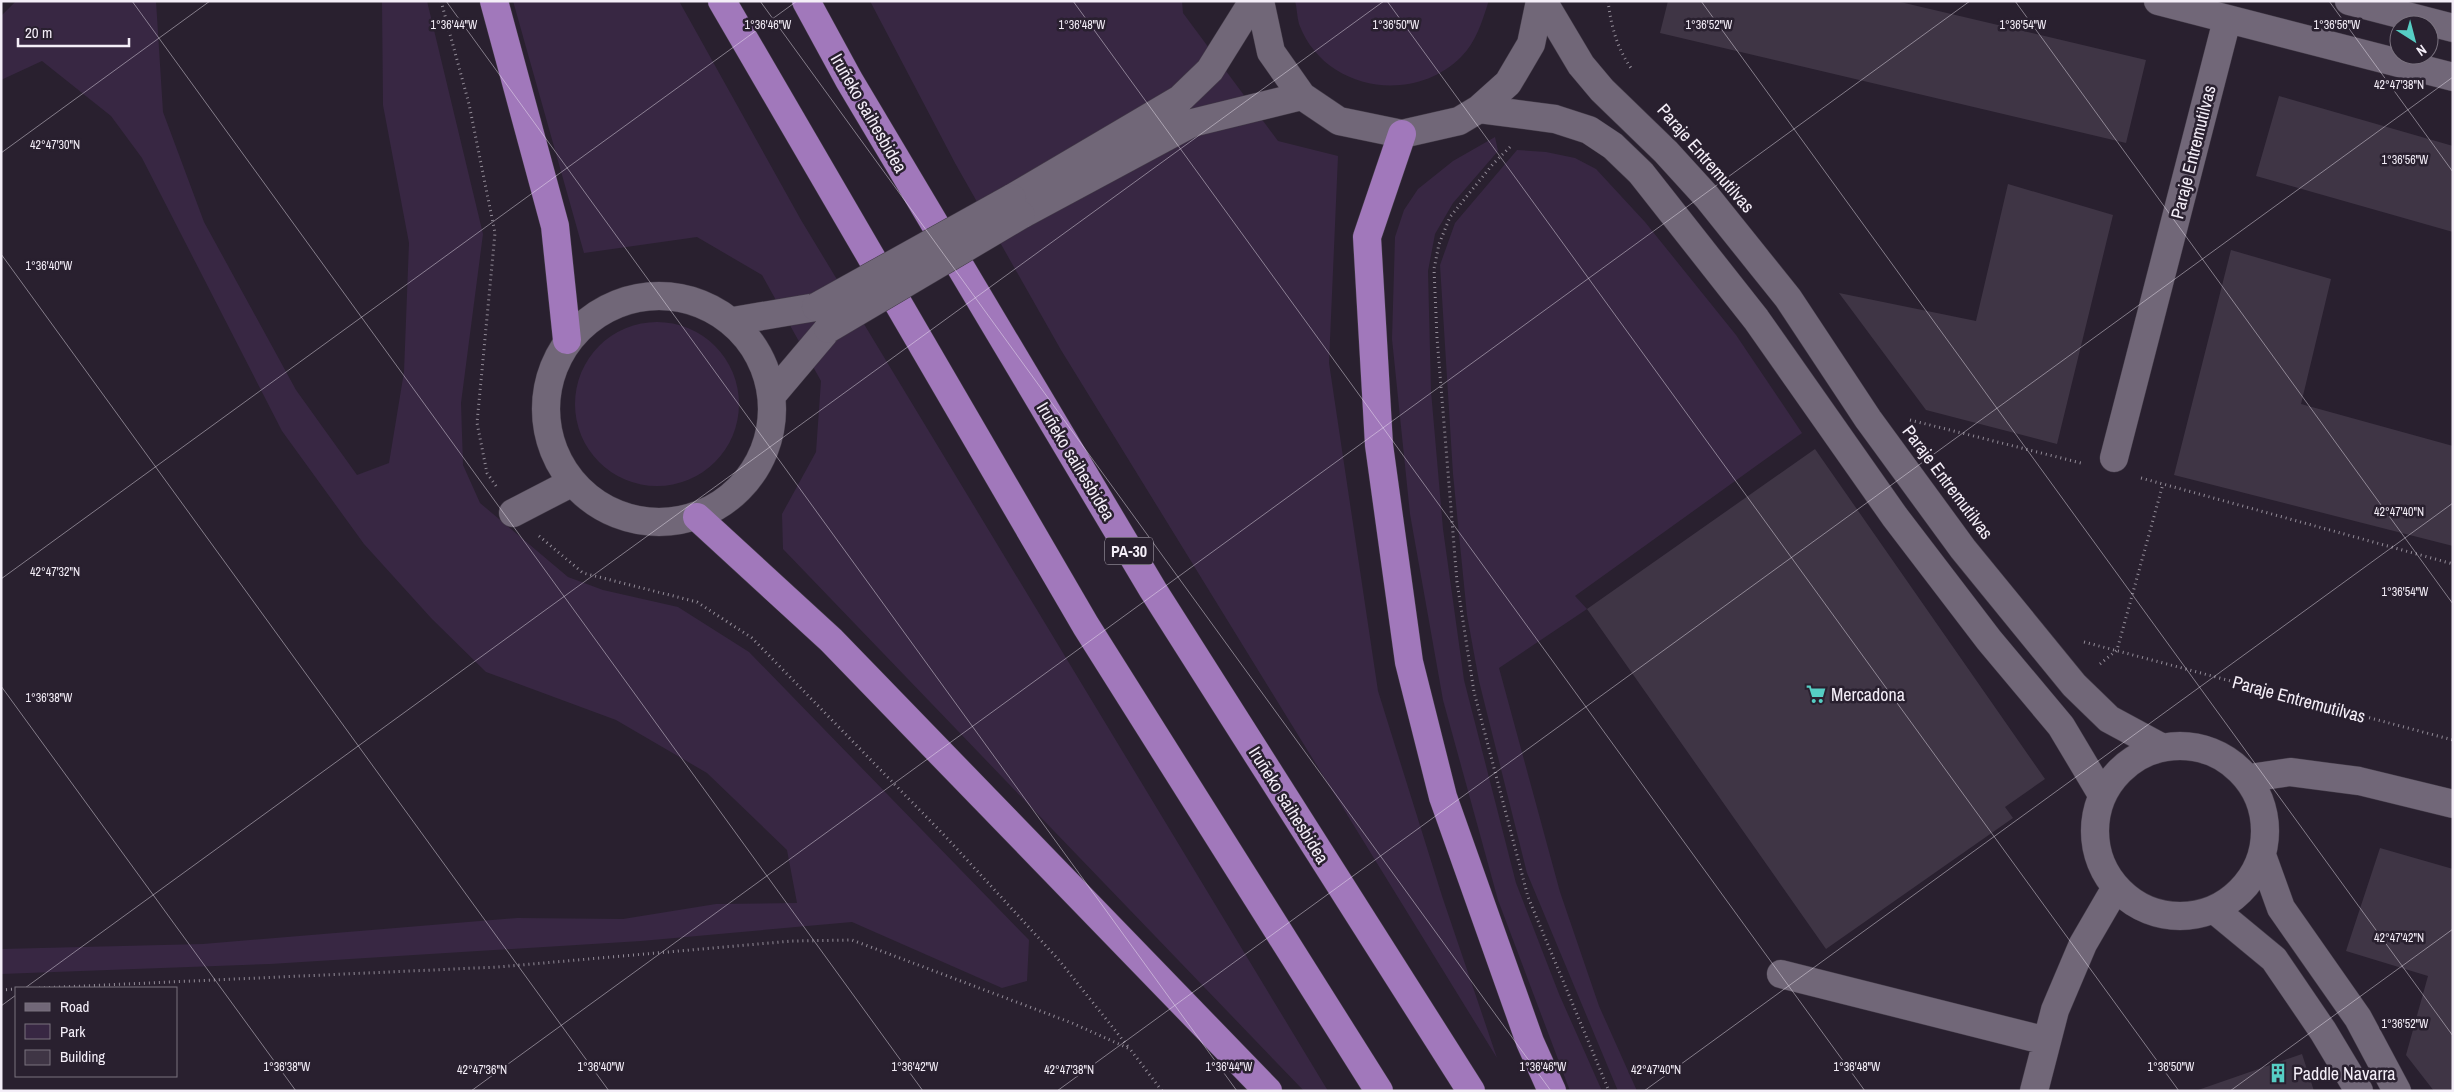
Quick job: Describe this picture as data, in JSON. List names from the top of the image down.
{
  "streets": {
    "highway": ["Iruñeko saihesbidea", "PA-30"],
    "street": ["Paraje Entremutilvas"]
  },
  "places": {
    "supermarket": ["Mercadona"],
    "building": ["Paddle Navarra"]
  },
  "legend": ["Road", "Park", "Building"],
  "scale_bar": "20 m",
  "north": "bottom right",
  "coordinates": [
    "1°36'44\"W",
    "1°36'46\"W",
    "1°36'48\"W",
    "1°36'50\"W",
    "1°36'52\"W",
    "1°36'54\"W",
    "1°36'56\"W",
    "42°47'38\"N",
    "42°47'30\"N",
    "1°36'40\"W",
    "42°47'40\"N",
    "42°47'32\"N",
    "1°36'38\"W",
    "42°47'42\"N",
    "1°36'42\"W",
    "42°47'36\"N"
  ]
}
